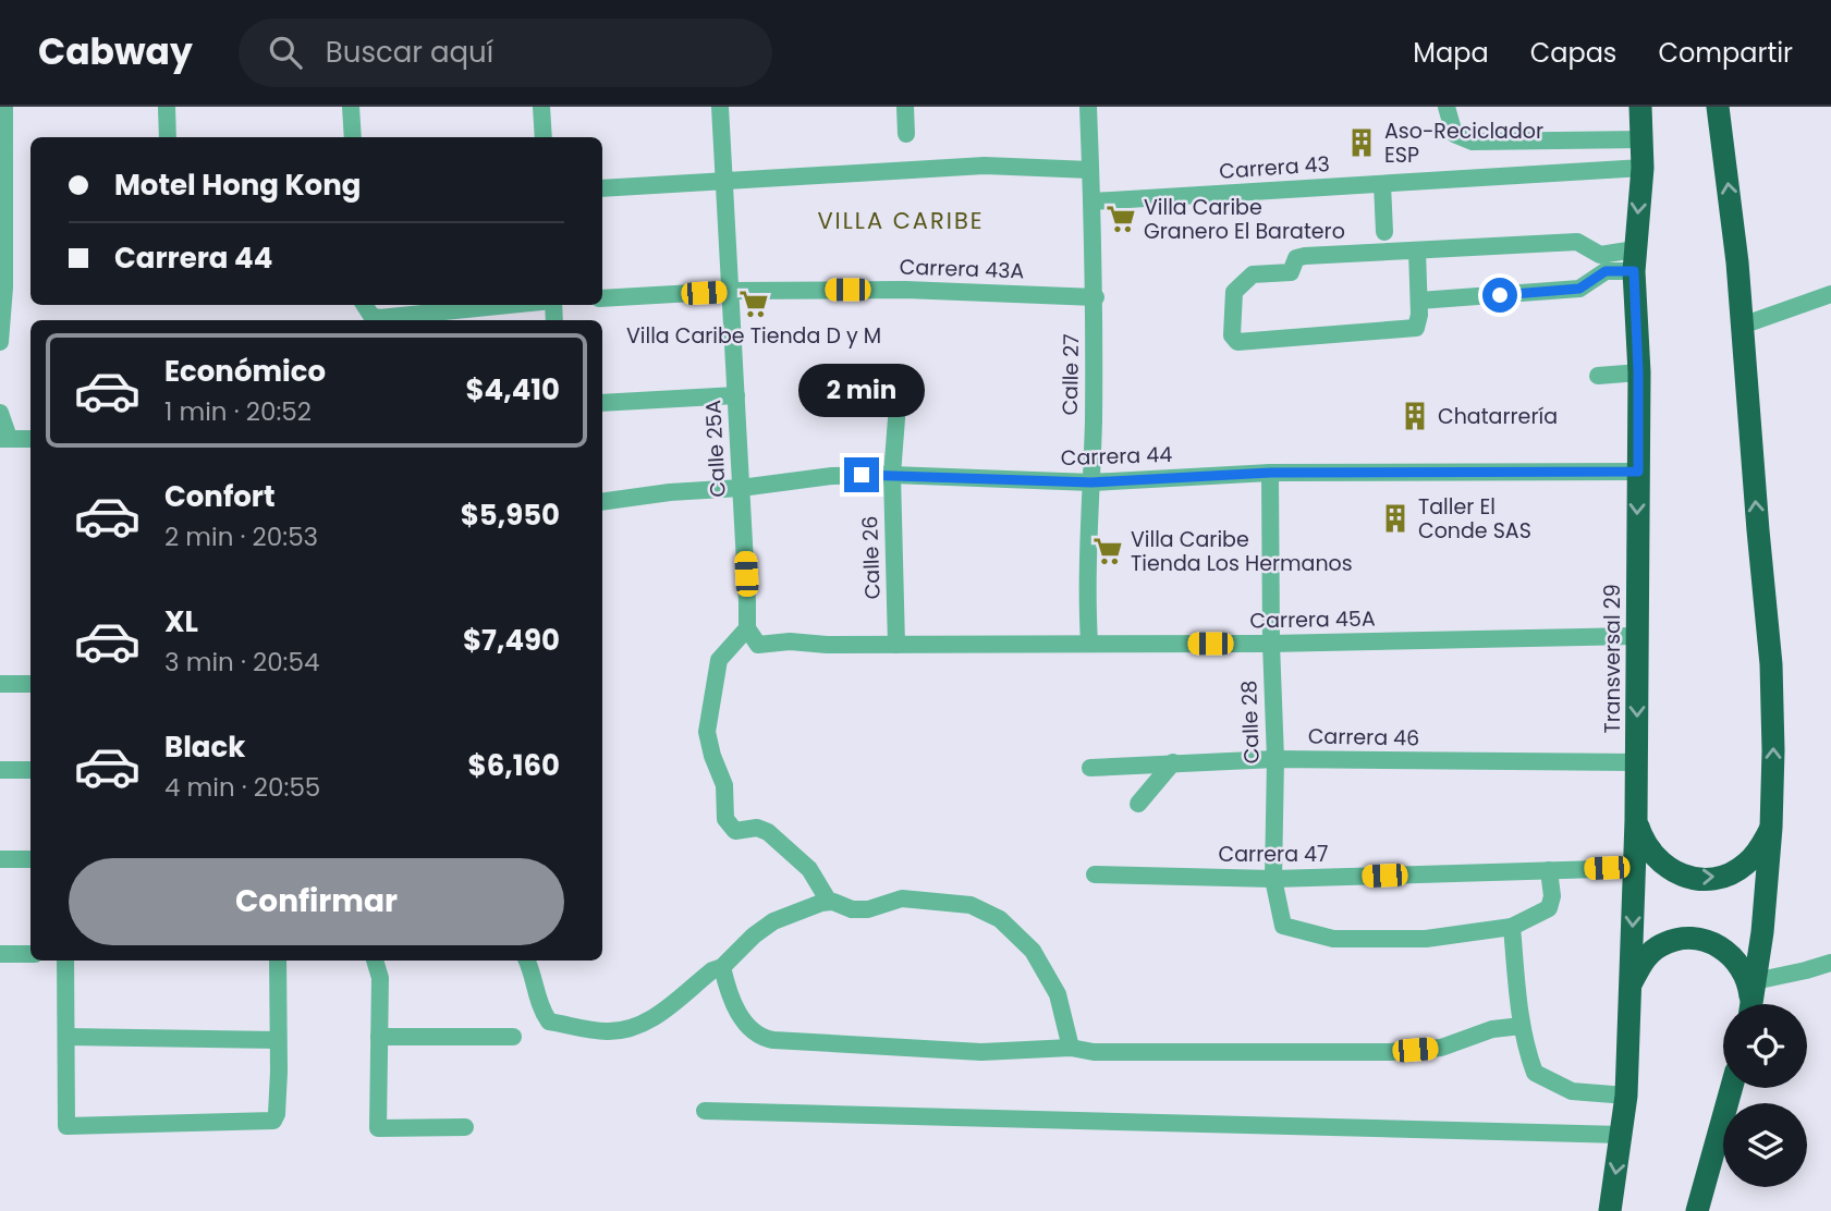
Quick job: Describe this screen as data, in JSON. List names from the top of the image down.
{
  "streets": {
    "highway": ["Transversal 29"],
    "street": [
      "Carrera 43",
      "Carrera 43A",
      "Calle 27",
      "Calle 25A",
      "Carrera 44",
      "Calle 26",
      "Carrera 45A",
      "Calle 28",
      "Carrera 46",
      "Carrera 47"
    ]
  },
  "crossings": [
    ["Carrera 43", "Calle 27"],
    ["Carrera 43", "Transversal 29"],
    ["Carrera 43A", "Calle 27"],
    ["Carrera 43A", "Calle 25A"],
    ["Calle 27", "Carrera 44"],
    ["Calle 27", "Carrera 45A"],
    ["Calle 25A", "Carrera 44"],
    ["Carrera 44", "Calle 26"],
    ["Carrera 44", "Transversal 29"],
    ["Carrera 44", "Calle 28"],
    ["Calle 26", "Carrera 45A"],
    ["Carrera 45A", "Transversal 29"],
    ["Carrera 45A", "Calle 28"],
    ["Transversal 29", "Carrera 46"],
    ["Transversal 29", "Carrera 47"],
    ["Calle 28", "Carrera 46"],
    ["Calle 28", "Carrera 47"]
  ],
  "districts": ["VILLA CARIBE"],
  "places": {
    "building": ["Aso-Reciclador ESP", "Chatarrería", "Taller El Conde SAS"],
    "supermarket": ["Villa Caribe Granero El Baratero", "Villa Caribe Tienda D y M", "Villa Caribe Tienda Los Hermanos"]
  },
  "page": {
    "header": "Cabway",
    "search": "Buscar aquí",
    "nav": ["Mapa", "Capas", "Compartir"],
    "banner": ["Motel Hong Kong", "Carrera 44"],
    "list": [
      {
        "name": "Económico",
        "note": "1 min · 20:52",
        "value": "$4,410"
      },
      {
        "name": "Confort",
        "note": "2 min · 20:53",
        "value": "$5,950"
      },
      {
        "name": "XL",
        "note": "3 min · 20:54",
        "value": "$7,490"
      },
      {
        "name": "Black",
        "note": "4 min · 20:55",
        "value": "$6,160"
      }
    ],
    "bubble": "2 min",
    "buttons": "Confirmar"
  }
}
